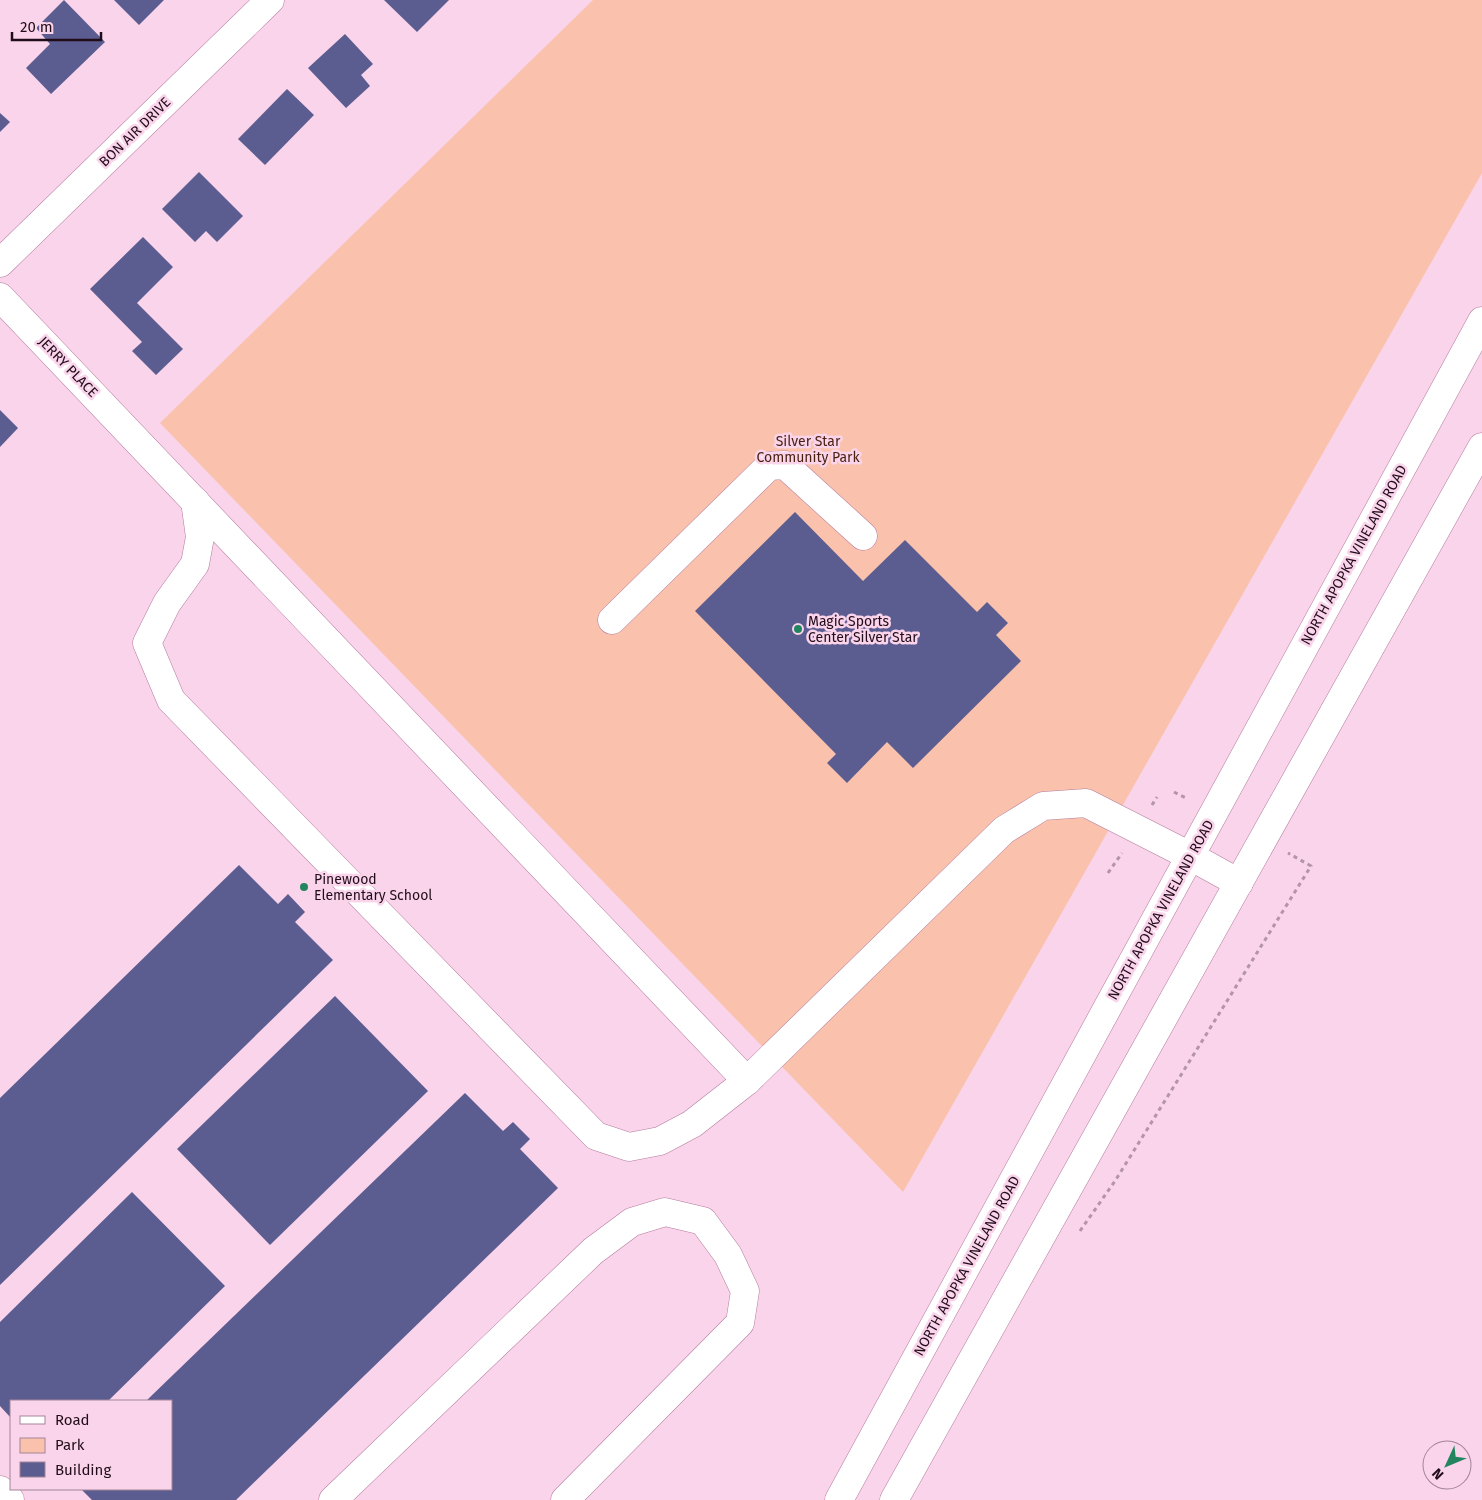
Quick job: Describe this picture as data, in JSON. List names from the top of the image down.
{
  "streets": {
    "main road": ["BON AIR DRIVE", "JERRY PLACE", "NORTH APOPKA VINELAND ROAD"]
  },
  "parks": ["Silver Star Community Park"],
  "places": ["Magic Sports Center Silver Star", "Pinewood Elementary School"],
  "legend": ["Road", "Park", "Building"],
  "scale_bar": "20 m",
  "north": "bottom left"
}
